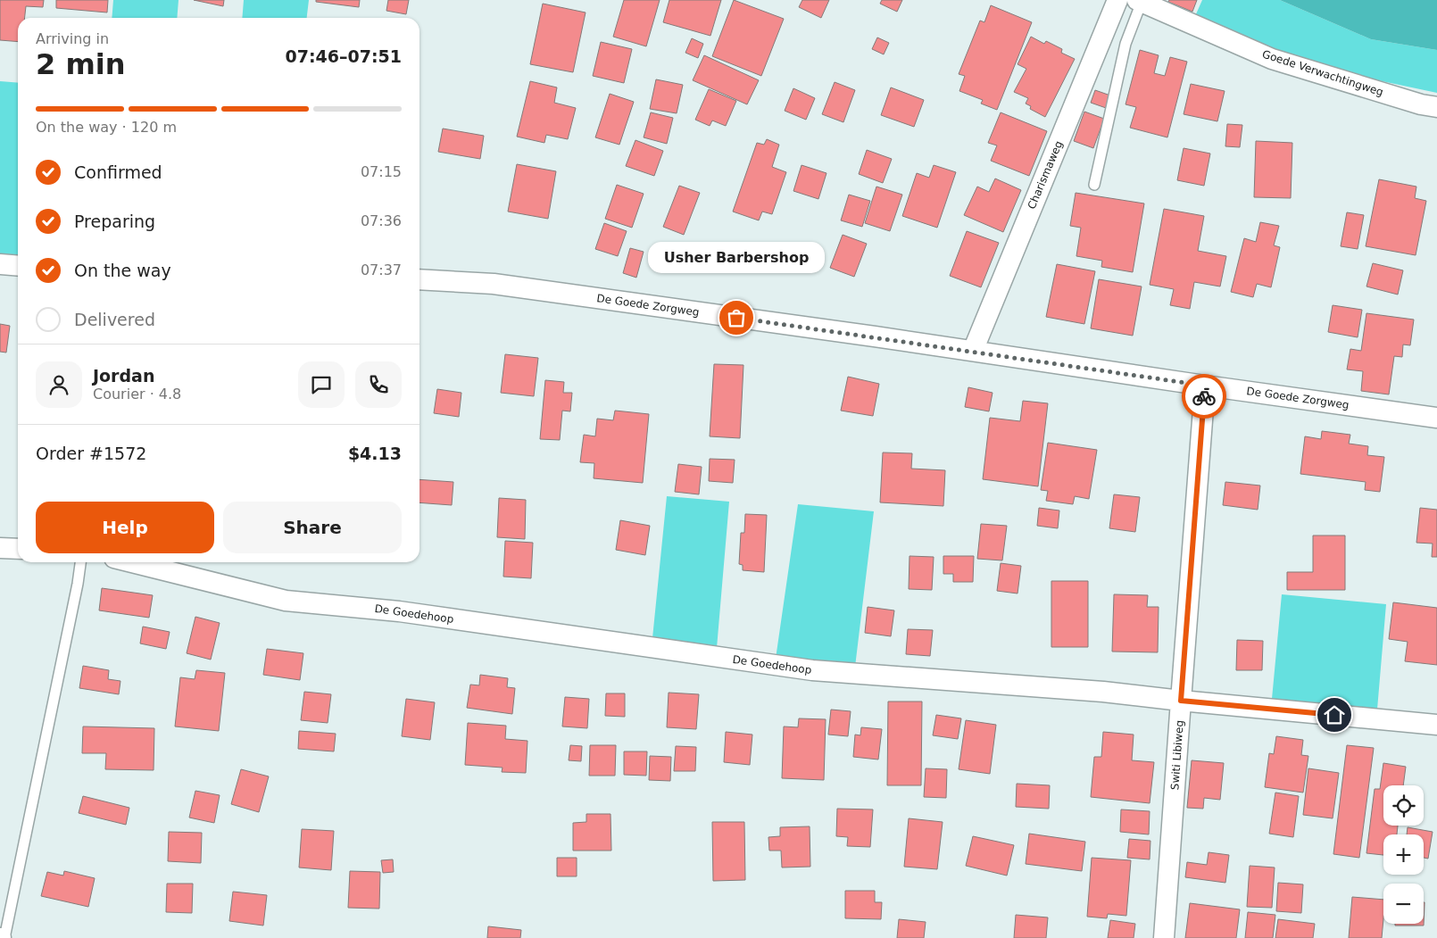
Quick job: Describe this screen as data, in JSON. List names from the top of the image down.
{
  "streets": {
    "street": [
      "Goede Verwachtingweg",
      "Charismaweg",
      "De Goede Zorgweg",
      "De Goedehoop",
      "Switi Libiweg"
    ]
  },
  "crossings": [
    ["Charismaweg", "De Goede Zorgweg"],
    ["De Goede Zorgweg", "Switi Libiweg"],
    ["De Goedehoop", "Switi Libiweg"]
  ],
  "places": ["Usher Barbershop"],
  "page": {
    "heading": ["2 min", "Arriving in", "07:46–07:51"],
    "panel": [
      "Jordan",
      "Courier · 4.8",
      "Order #1572",
      "$4.13"
    ],
    "bar": "On the way · 120 m",
    "list": [
      ["Confirmed", "07:15"],
      ["Preparing", "07:36"],
      ["On the way", "07:37"],
      "Delivered"
    ],
    "bubble": "Usher Barbershop",
    "buttons": ["Help", "Share"],
    "map_buttons": ["+", "−"]
  }
}
